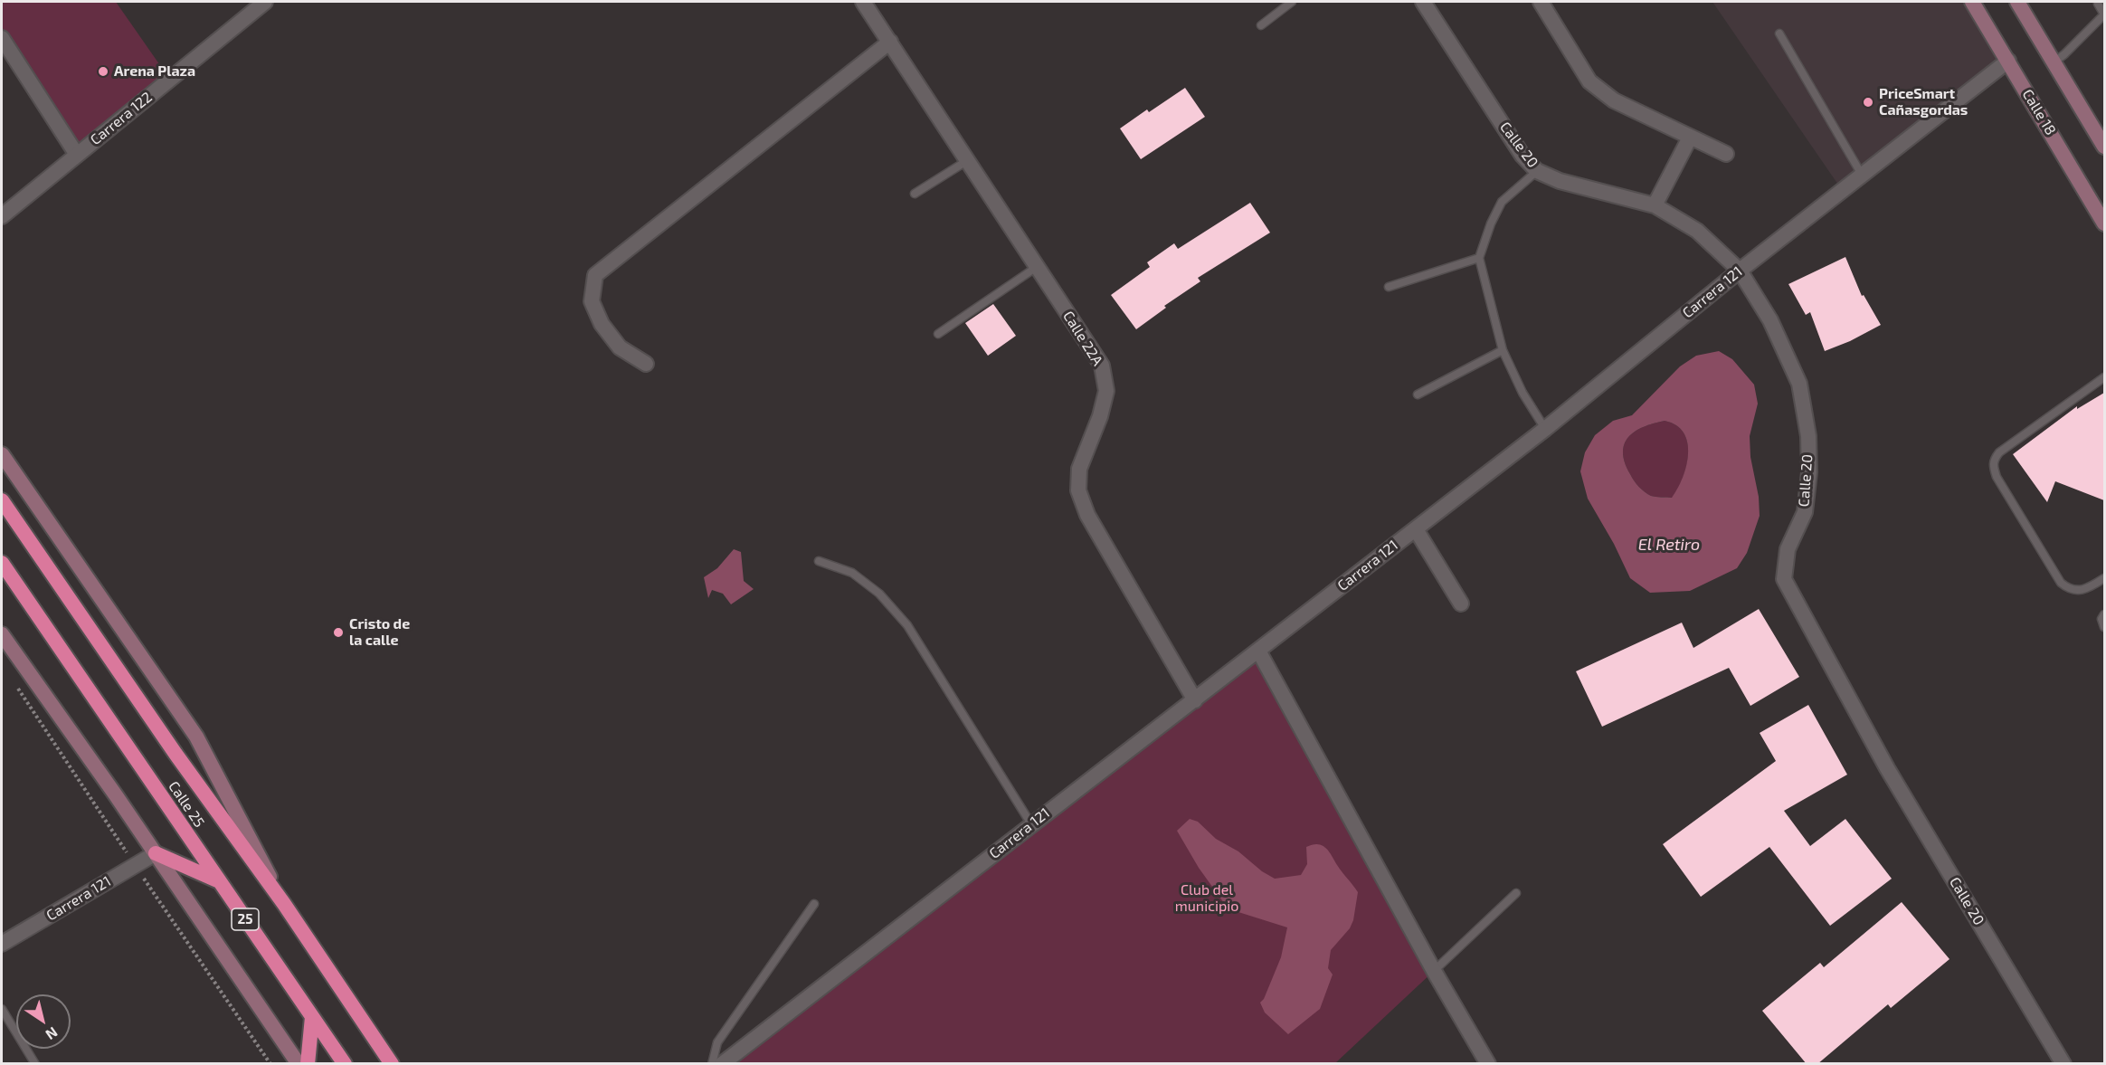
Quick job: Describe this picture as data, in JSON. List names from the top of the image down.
{
  "streets": {
    "highway": ["Calle 25", "25"],
    "main road": ["Calle 18"],
    "street": [
      "Carrera 122",
      "Calle 20",
      "Carrera 121",
      "Calle 22A"
    ]
  },
  "crossings": [
    ["Calle 18", "Carrera 121"],
    ["Calle 20", "Carrera 121"],
    ["Carrera 121", "Calle 22A"],
    ["Carrera 121", "25"]
  ],
  "water": ["El Retiro"],
  "parks": ["Club del municipio"],
  "places": ["Arena Plaza", "PriceSmart Cañasgordas", "Cristo de la calle"],
  "north": "bottom right"
}
